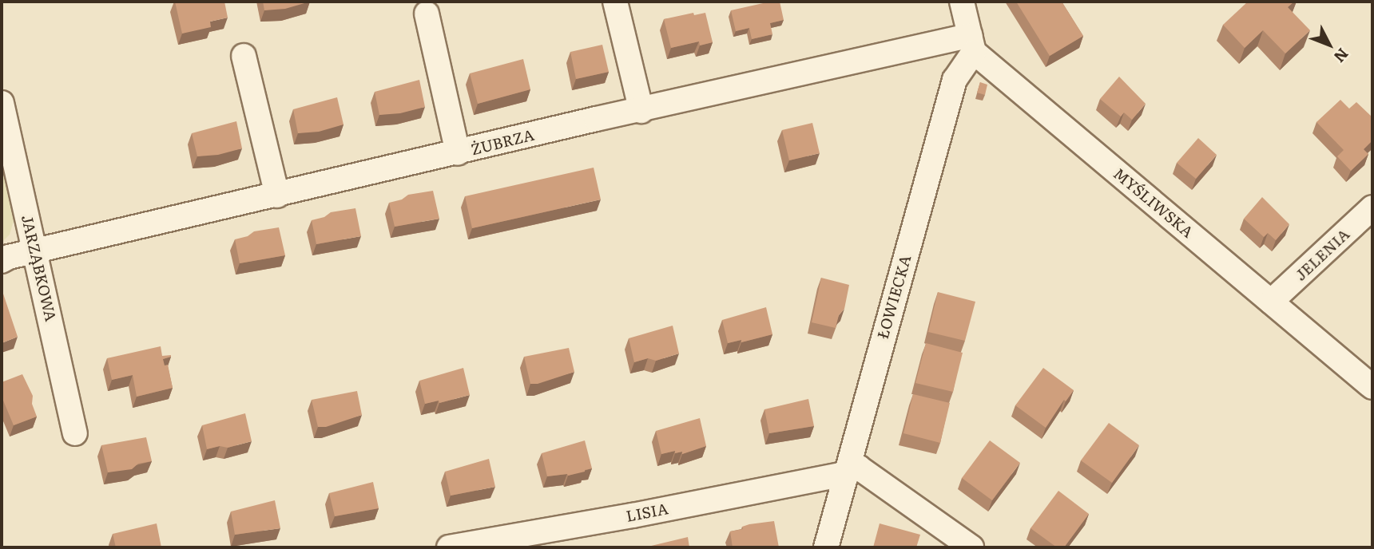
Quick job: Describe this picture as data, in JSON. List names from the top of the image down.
{
  "streets": {
    "street": [
      "ŻUBRZA",
      "MYŚLIWSKA",
      "JELENIA",
      "JARZĄBKOWA",
      "ŁOWIECKA",
      "LISIA"
    ]
  },
  "crossings": [
    ["ŻUBRZA", "MYŚLIWSKA"],
    ["ŻUBRZA", "JARZĄBKOWA"],
    ["ŻUBRZA", "ŁOWIECKA"],
    ["MYŚLIWSKA", "JELENIA"],
    ["MYŚLIWSKA", "ŁOWIECKA"],
    ["ŁOWIECKA", "LISIA"]
  ],
  "north": "bottom right"
}
